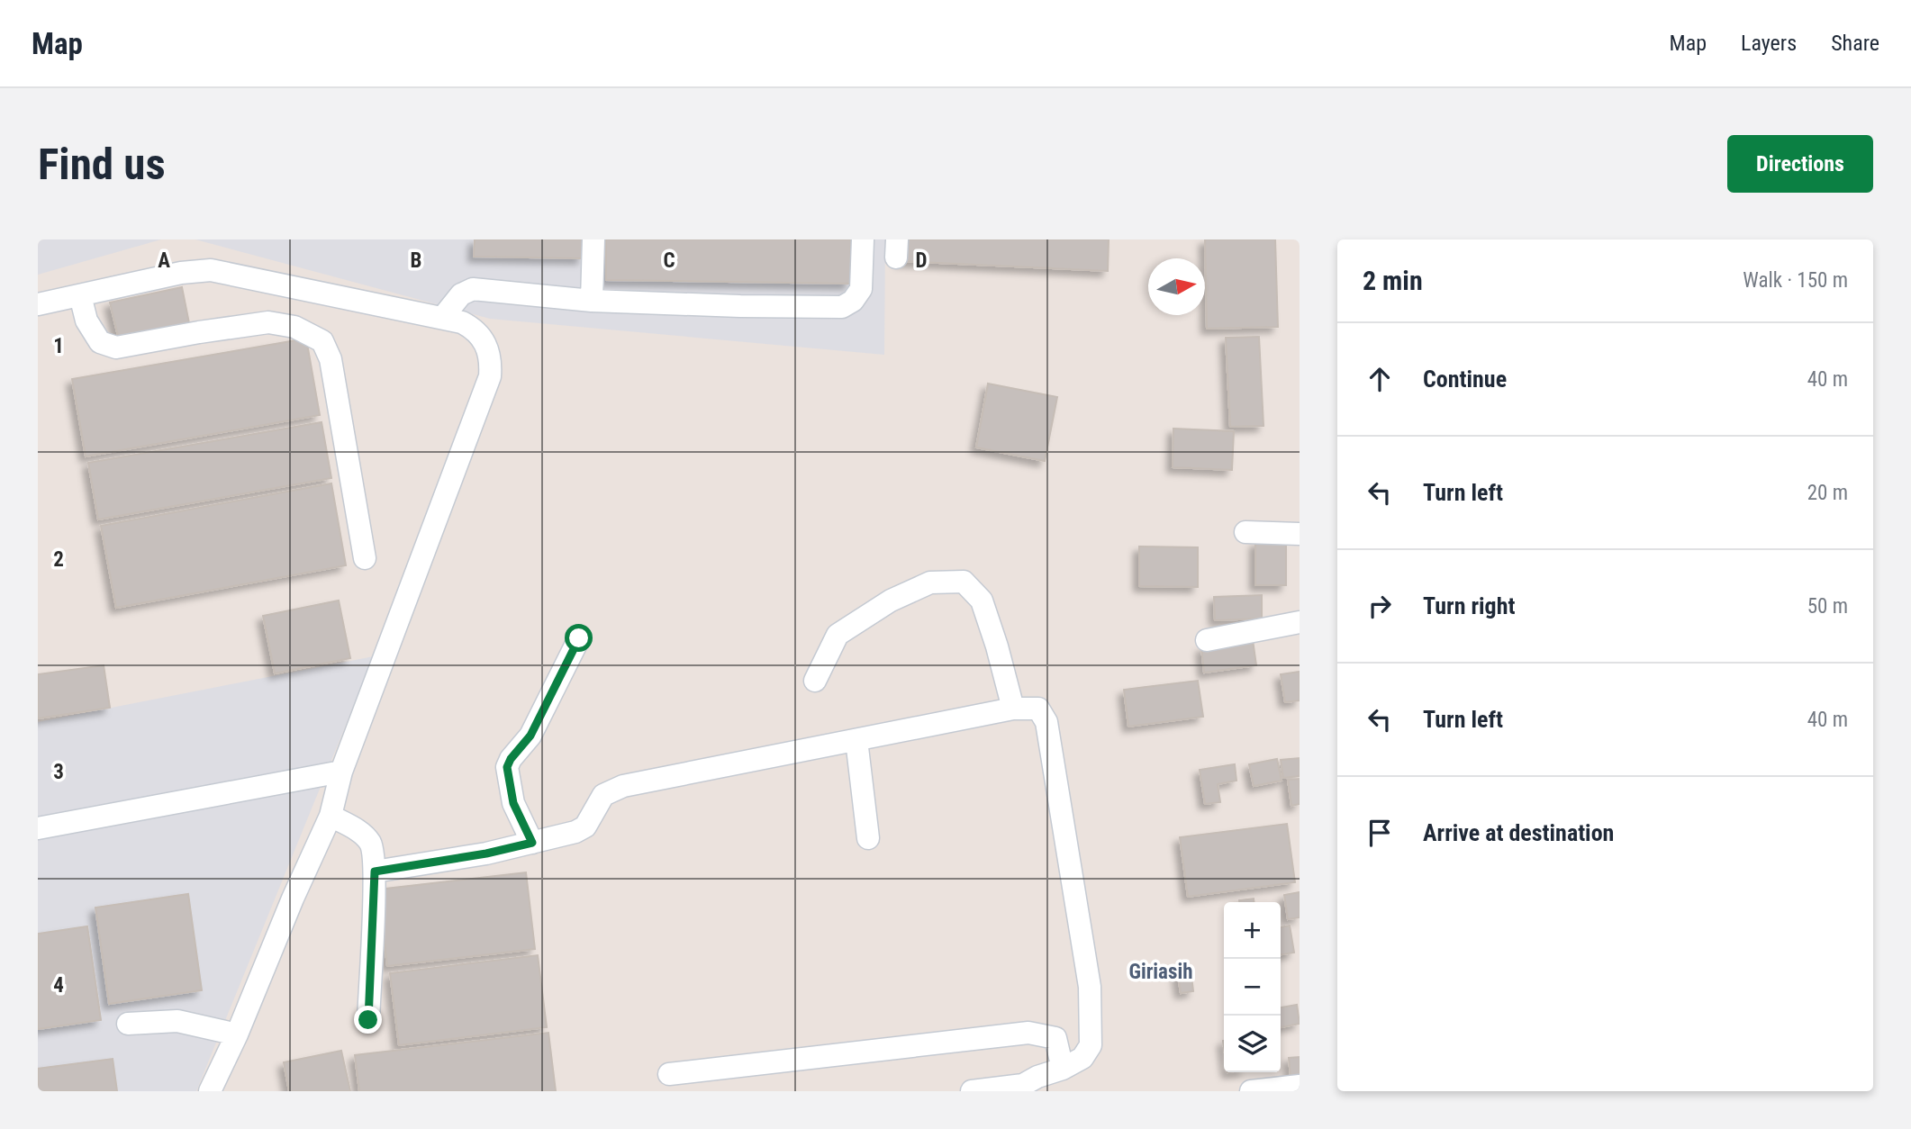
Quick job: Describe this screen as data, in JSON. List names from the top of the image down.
{
  "districts": ["Giriasih"],
  "north": "right",
  "page": {
    "header": "Map",
    "nav": ["Map", "Layers", "Share"],
    "buttons": "Directions",
    "title": "Find us",
    "heading": ["2 min", "Walk · 150 m"],
    "list": [
      ["Continue", "40 m"],
      ["Turn left", "20 m"],
      ["Turn right", "50 m"],
      ["Turn left", "40 m"],
      "Arrive at destination"
    ],
    "map_buttons": ["+", "−"]
  },
  "grid": {
    "columns": [
      "A",
      "B",
      "C",
      "D"
    ],
    "rows": [
      "1",
      "2",
      "3",
      "4"
    ]
  }
}
